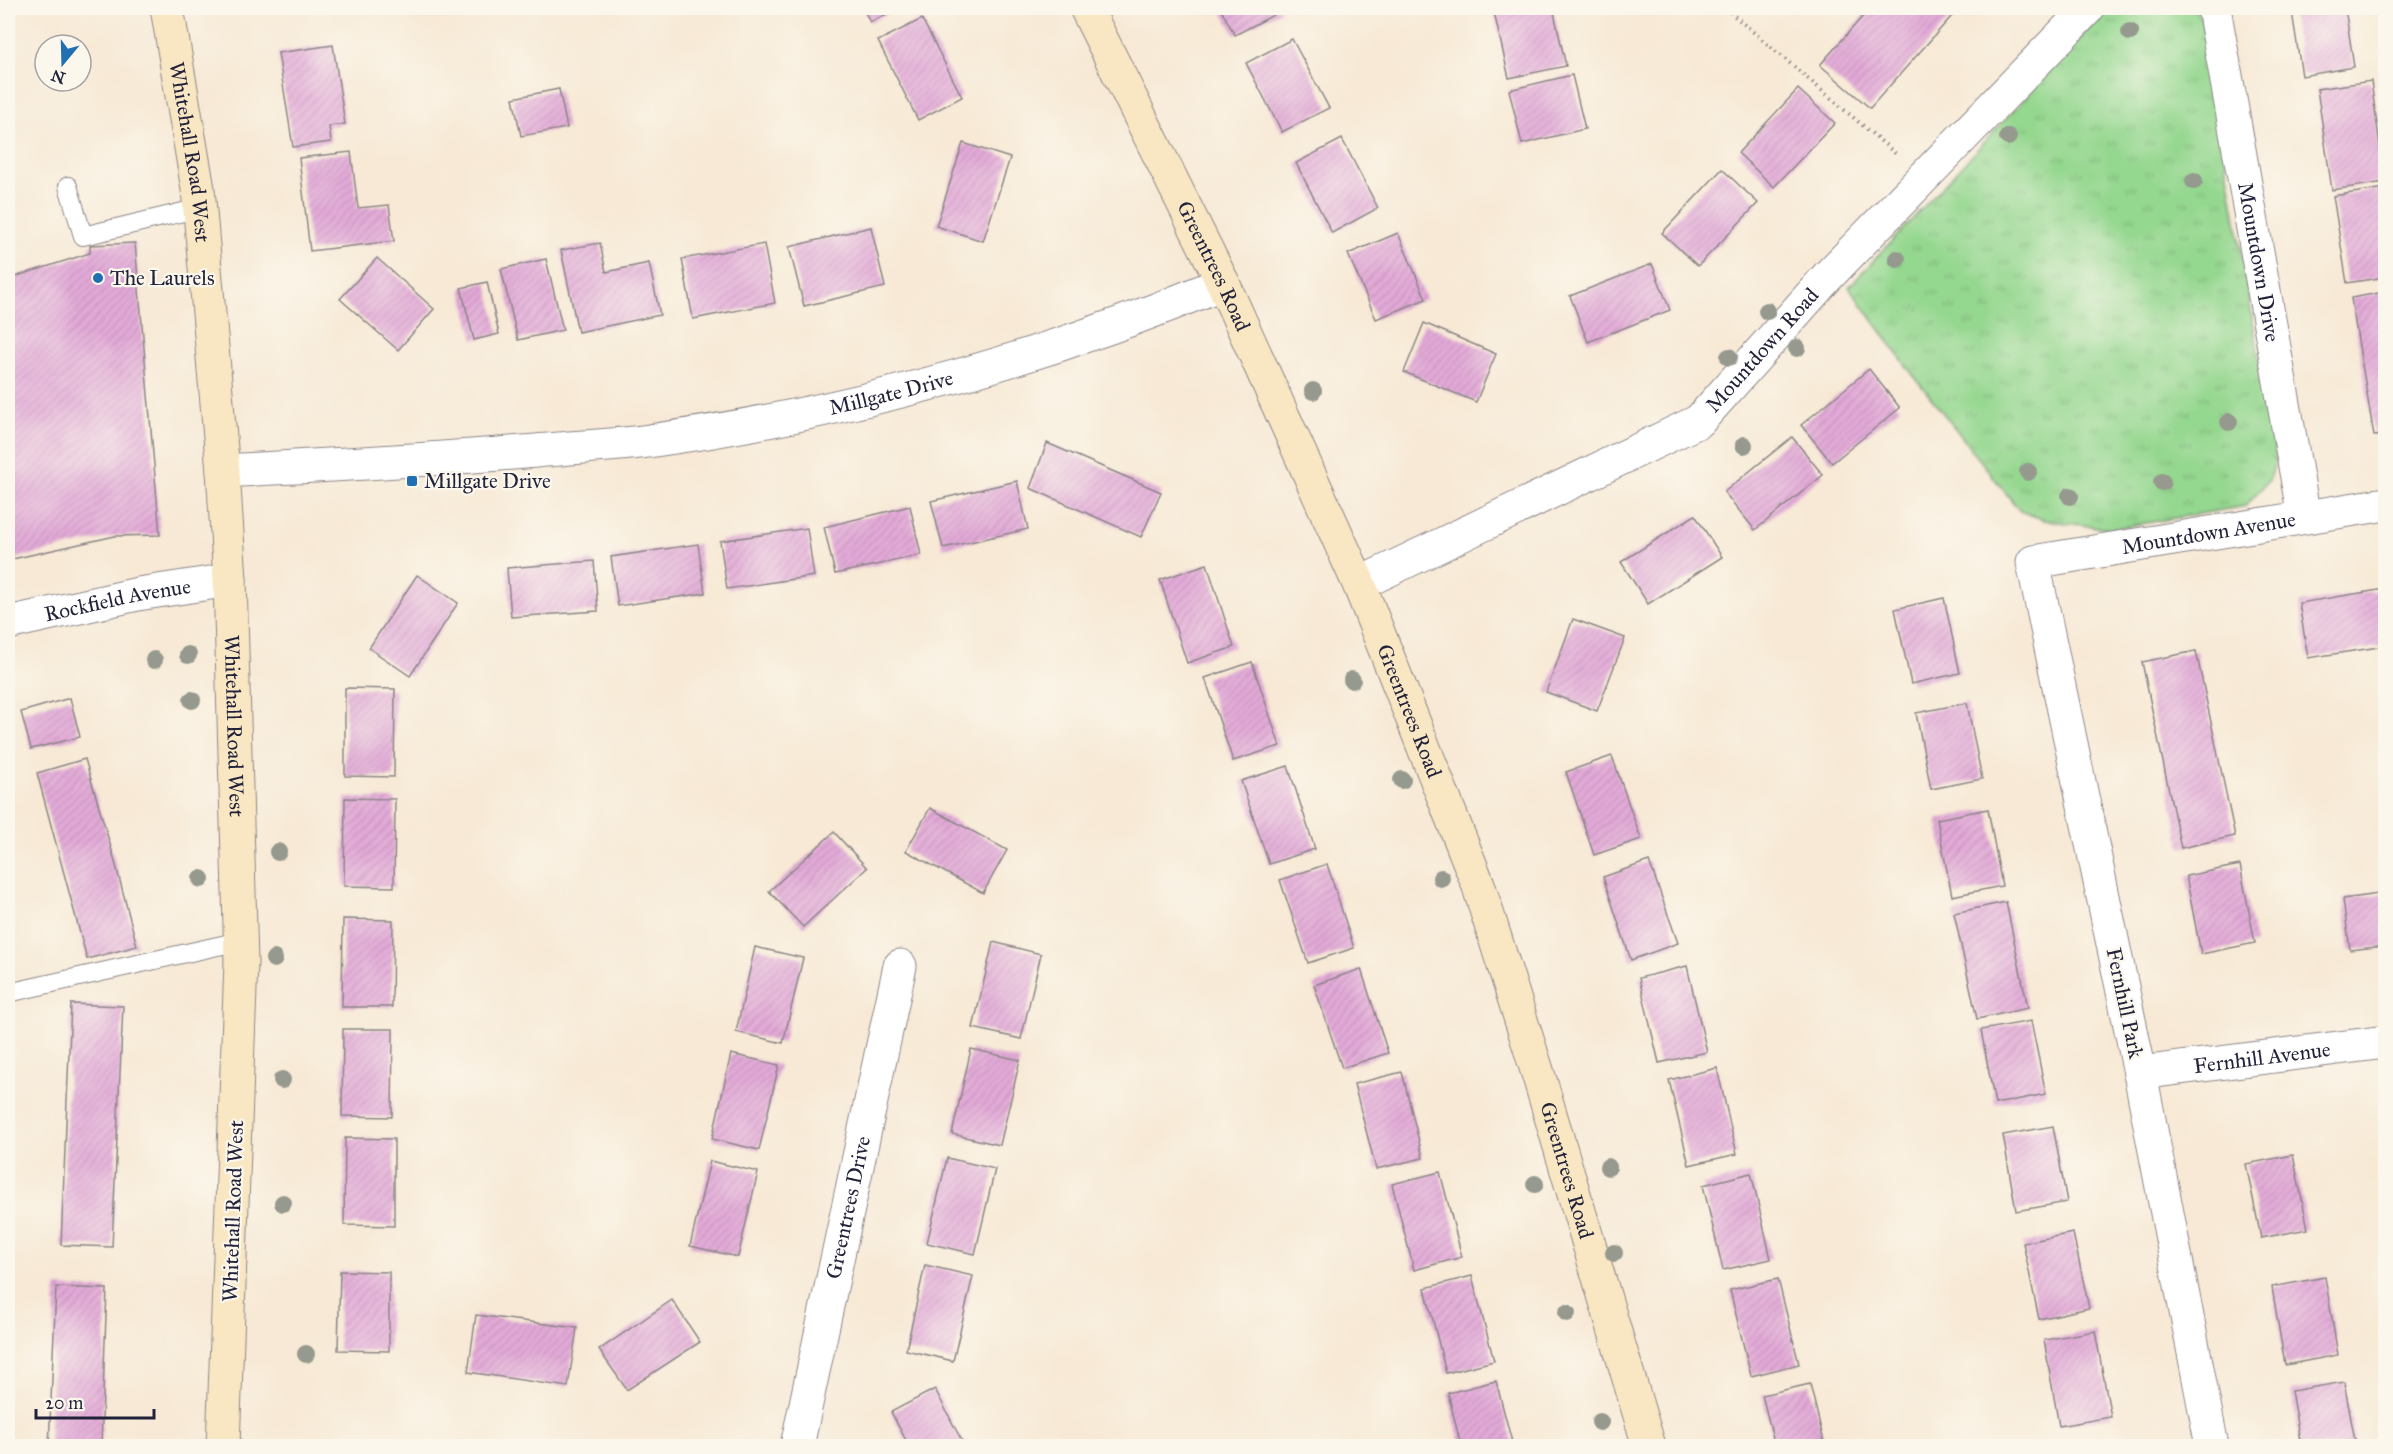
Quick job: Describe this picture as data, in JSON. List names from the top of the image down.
{
  "streets": {
    "main road": ["Whitehall Road West", "Greentrees Road"],
    "street": [
      "Mountdown Drive",
      "Mountdown Road",
      "Millgate Drive",
      "Mountdown Avenue",
      "Rockfield Avenue",
      "Fernhill Park",
      "Fernhill Avenue",
      "Greentrees Drive"
    ]
  },
  "crossings": [
    ["Whitehall Road West", "Millgate Drive"],
    ["Whitehall Road West", "Rockfield Avenue"],
    ["Mountdown Drive", "Mountdown Avenue"],
    ["Greentrees Road", "Mountdown Road"],
    ["Greentrees Road", "Millgate Drive"],
    ["Mountdown Avenue", "Fernhill Park"],
    ["Fernhill Park", "Fernhill Avenue"]
  ],
  "places": {
    "other": ["The Laurels"],
    "transit": ["Millgate Drive"]
  },
  "scale_bar": "20 m",
  "north": "bottom"
}
